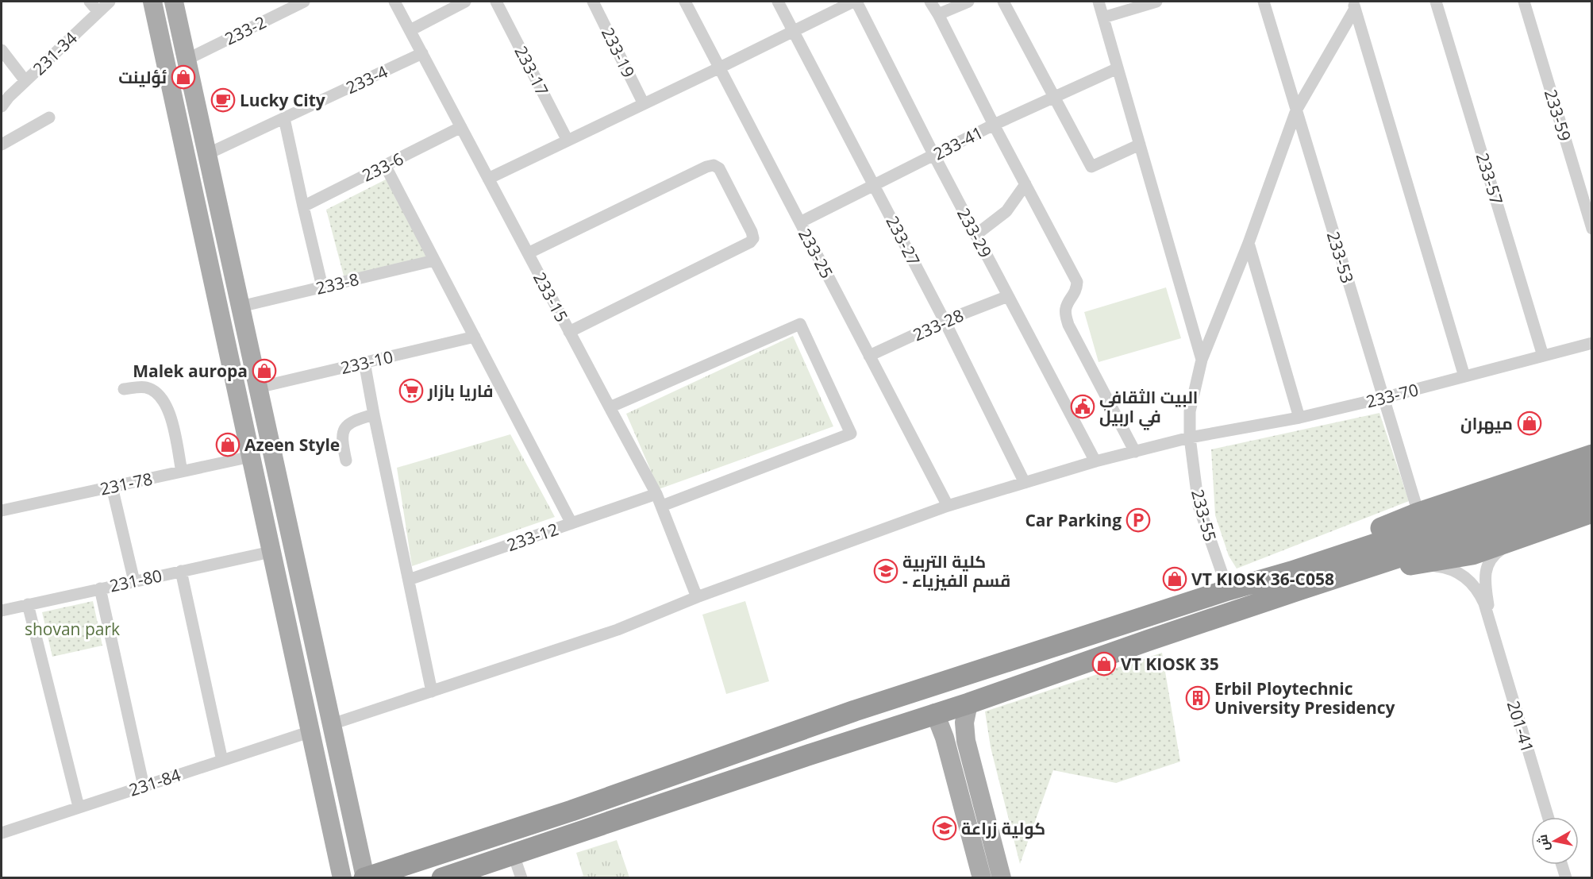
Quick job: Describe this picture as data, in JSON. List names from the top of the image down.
{
  "streets": {
    "street": [
      "233-2",
      "233-19",
      "231-34",
      "233-17",
      "233-4",
      "233-59",
      "233-41",
      "233-6",
      "233-57",
      "233-29",
      "233-27",
      "233-25",
      "233-53",
      "233-8",
      "233-15",
      "233-28",
      "233-10",
      "233-70",
      "231-78",
      "233-55",
      "233-12",
      "231-80",
      "201-41",
      "231-84"
    ]
  },
  "crossings": [
    ["233-4", "233-15"],
    ["233-41", "233-29"],
    ["233-41", "233-27"],
    ["233-41", "233-25"],
    ["233-6", "233-15"],
    ["233-57", "233-70"],
    ["233-29", "233-28"],
    ["233-29", "233-70"],
    ["233-27", "233-28"],
    ["233-27", "233-70"],
    ["233-25", "233-28"],
    ["233-25", "233-70"],
    ["233-53", "233-70"],
    ["233-53", "233-55"],
    ["233-15", "233-70"],
    ["233-15", "233-12"],
    ["233-70", "233-55"]
  ],
  "parks": ["shovan park"],
  "places": {
    "shop": [
      "ئؤلينت",
      "Malek auropa",
      "میهران",
      "Azeen Style",
      "VT KIOSK 36-C058",
      "VT KIOSK 35"
    ],
    "cafe": ["Lucky City"],
    "supermarket": ["فاريا بازار"],
    "public building": ["البيت الثقافي في اربيل"],
    "parking": ["Car Parking"],
    "school or university": ["كلية التربية - قسم الفيزياء", "كولية زراعة"],
    "building": ["Erbil Ploytechnic University Presidency"]
  },
  "north": "left"
}
